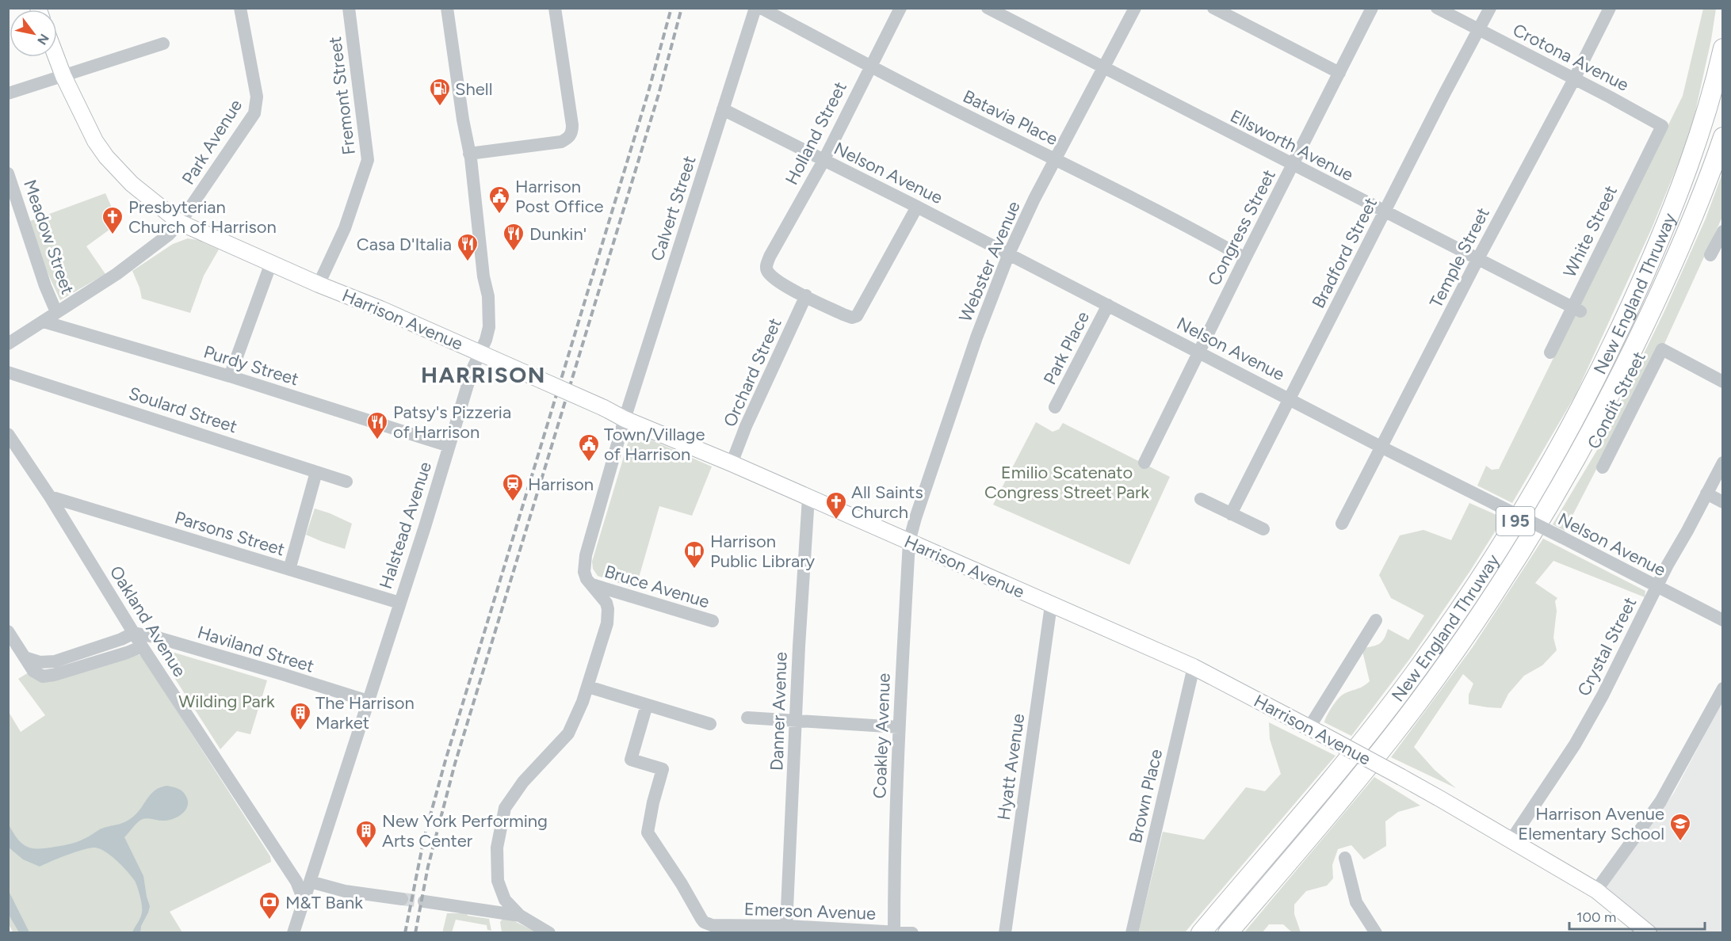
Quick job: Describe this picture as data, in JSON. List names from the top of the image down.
{
  "streets": {
    "highway": ["New England Thruway", "I 95"],
    "main road": ["Harrison Avenue"],
    "street": [
      "Crotona Avenue",
      "Fremont Street",
      "Batavia Place",
      "Holland Street",
      "Park Avenue",
      "Ellsworth Avenue",
      "Nelson Avenue",
      "Calvert Street",
      "Congress Street",
      "White Street",
      "Meadow Street",
      "Bradford Street",
      "Temple Street",
      "Webster Avenue",
      "Park Place",
      "Purdy Street",
      "Orchard Street",
      "Condit Street",
      "Soulard Street",
      "Halstead Avenue",
      "Parsons Street",
      "Bruce Avenue",
      "Oakland Avenue",
      "Crystal Street",
      "Haviland Street",
      "Danner Avenue",
      "Coakley Avenue",
      "Hyatt Avenue",
      "Brown Place",
      "Emerson Avenue"
    ]
  },
  "crossings": [
    ["Crotona Avenue", "White Street"],
    ["Crotona Avenue", "Bradford Street"],
    ["Crotona Avenue", "Temple Street"],
    ["Fremont Street", "Harrison Avenue"],
    ["Batavia Place", "Holland Street"],
    ["Batavia Place", "Congress Street"],
    ["Batavia Place", "Webster Avenue"],
    ["Holland Street", "Nelson Avenue"],
    ["Holland Street", "Orchard Street"],
    ["Park Avenue", "Meadow Street"],
    ["Park Avenue", "Harrison Avenue"],
    ["Park Avenue", "Purdy Street"],
    ["Ellsworth Avenue", "Congress Street"],
    ["Ellsworth Avenue", "White Street"],
    ["Ellsworth Avenue", "Bradford Street"],
    ["Ellsworth Avenue", "Temple Street"],
    ["Ellsworth Avenue", "Webster Avenue"],
    ["Nelson Avenue", "Calvert Street"],
    ["Nelson Avenue", "Congress Street"],
    ["Nelson Avenue", "Bradford Street"],
    ["Nelson Avenue", "Temple Street"],
    ["Nelson Avenue", "Webster Avenue"],
    ["Nelson Avenue", "Park Place"],
    ["Nelson Avenue", "Crystal Street"],
    ["Calvert Street", "Harrison Avenue"],
    ["Calvert Street", "Bruce Avenue"],
    ["Webster Avenue", "Harrison Avenue"],
    ["Webster Avenue", "Coakley Avenue"],
    ["Harrison Avenue", "Orchard Street"],
    ["Harrison Avenue", "Halstead Avenue"],
    ["Harrison Avenue", "Crystal Street"],
    ["Harrison Avenue", "Danner Avenue"],
    ["Harrison Avenue", "Coakley Avenue"],
    ["Harrison Avenue", "Hyatt Avenue"],
    ["Harrison Avenue", "Brown Place"],
    ["Purdy Street", "Halstead Avenue"],
    ["Halstead Avenue", "Parsons Street"],
    ["Halstead Avenue", "Oakland Avenue"],
    ["Halstead Avenue", "Haviland Street"],
    ["Parsons Street", "Oakland Avenue"],
    ["Oakland Avenue", "Haviland Street"],
    ["Danner Avenue", "Emerson Avenue"],
    ["Coakley Avenue", "Emerson Avenue"]
  ],
  "districts": ["HARRISON"],
  "parks": ["Emilio Scatenato Congress Street Park", "Wilding Park"],
  "places": {
    "fuel station": ["Shell"],
    "public building": ["Harrison Post Office", "Town/Village of Harrison"],
    "church": ["Presbyterian Church of Harrison", "All Saints Church"],
    "restaurant": ["Dunkin'", "Casa D'Italia", "Patsy's Pizzeria of Harrison"],
    "station": ["Harrison"],
    "library": ["Harrison Public Library"],
    "building": ["The Harrison Market", "New York Performing Arts Center"],
    "school or university": ["Harrison Avenue Elementary School"],
    "bank": ["M&T Bank"]
  },
  "scale_bar": "100 m",
  "north": "bottom right"
}
